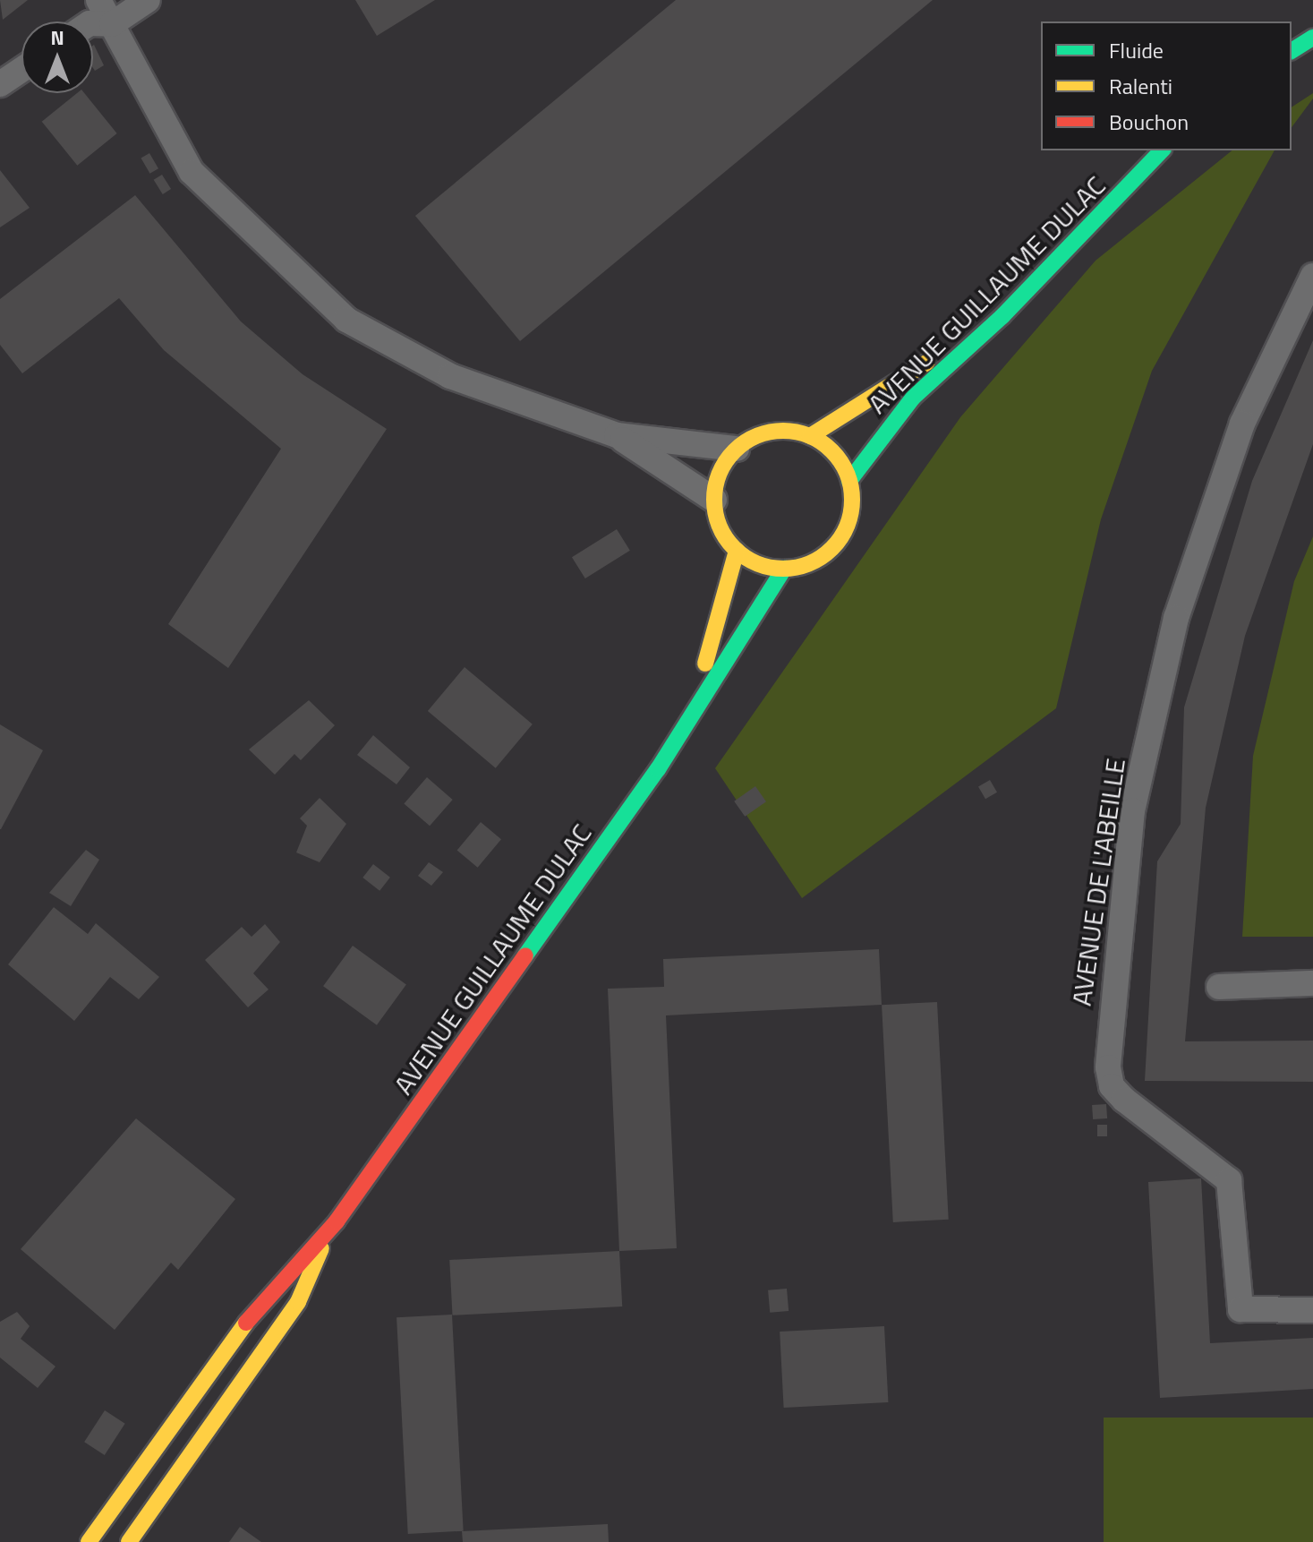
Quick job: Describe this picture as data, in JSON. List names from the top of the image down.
{
  "streets": {
    "main road": ["AVENUE GUILLAUME DULAC"],
    "street": ["AVENUE DE L'ABEILLE"]
  },
  "legend": ["Fluide", "Ralenti", "Bouchon"],
  "north": "top"
}
